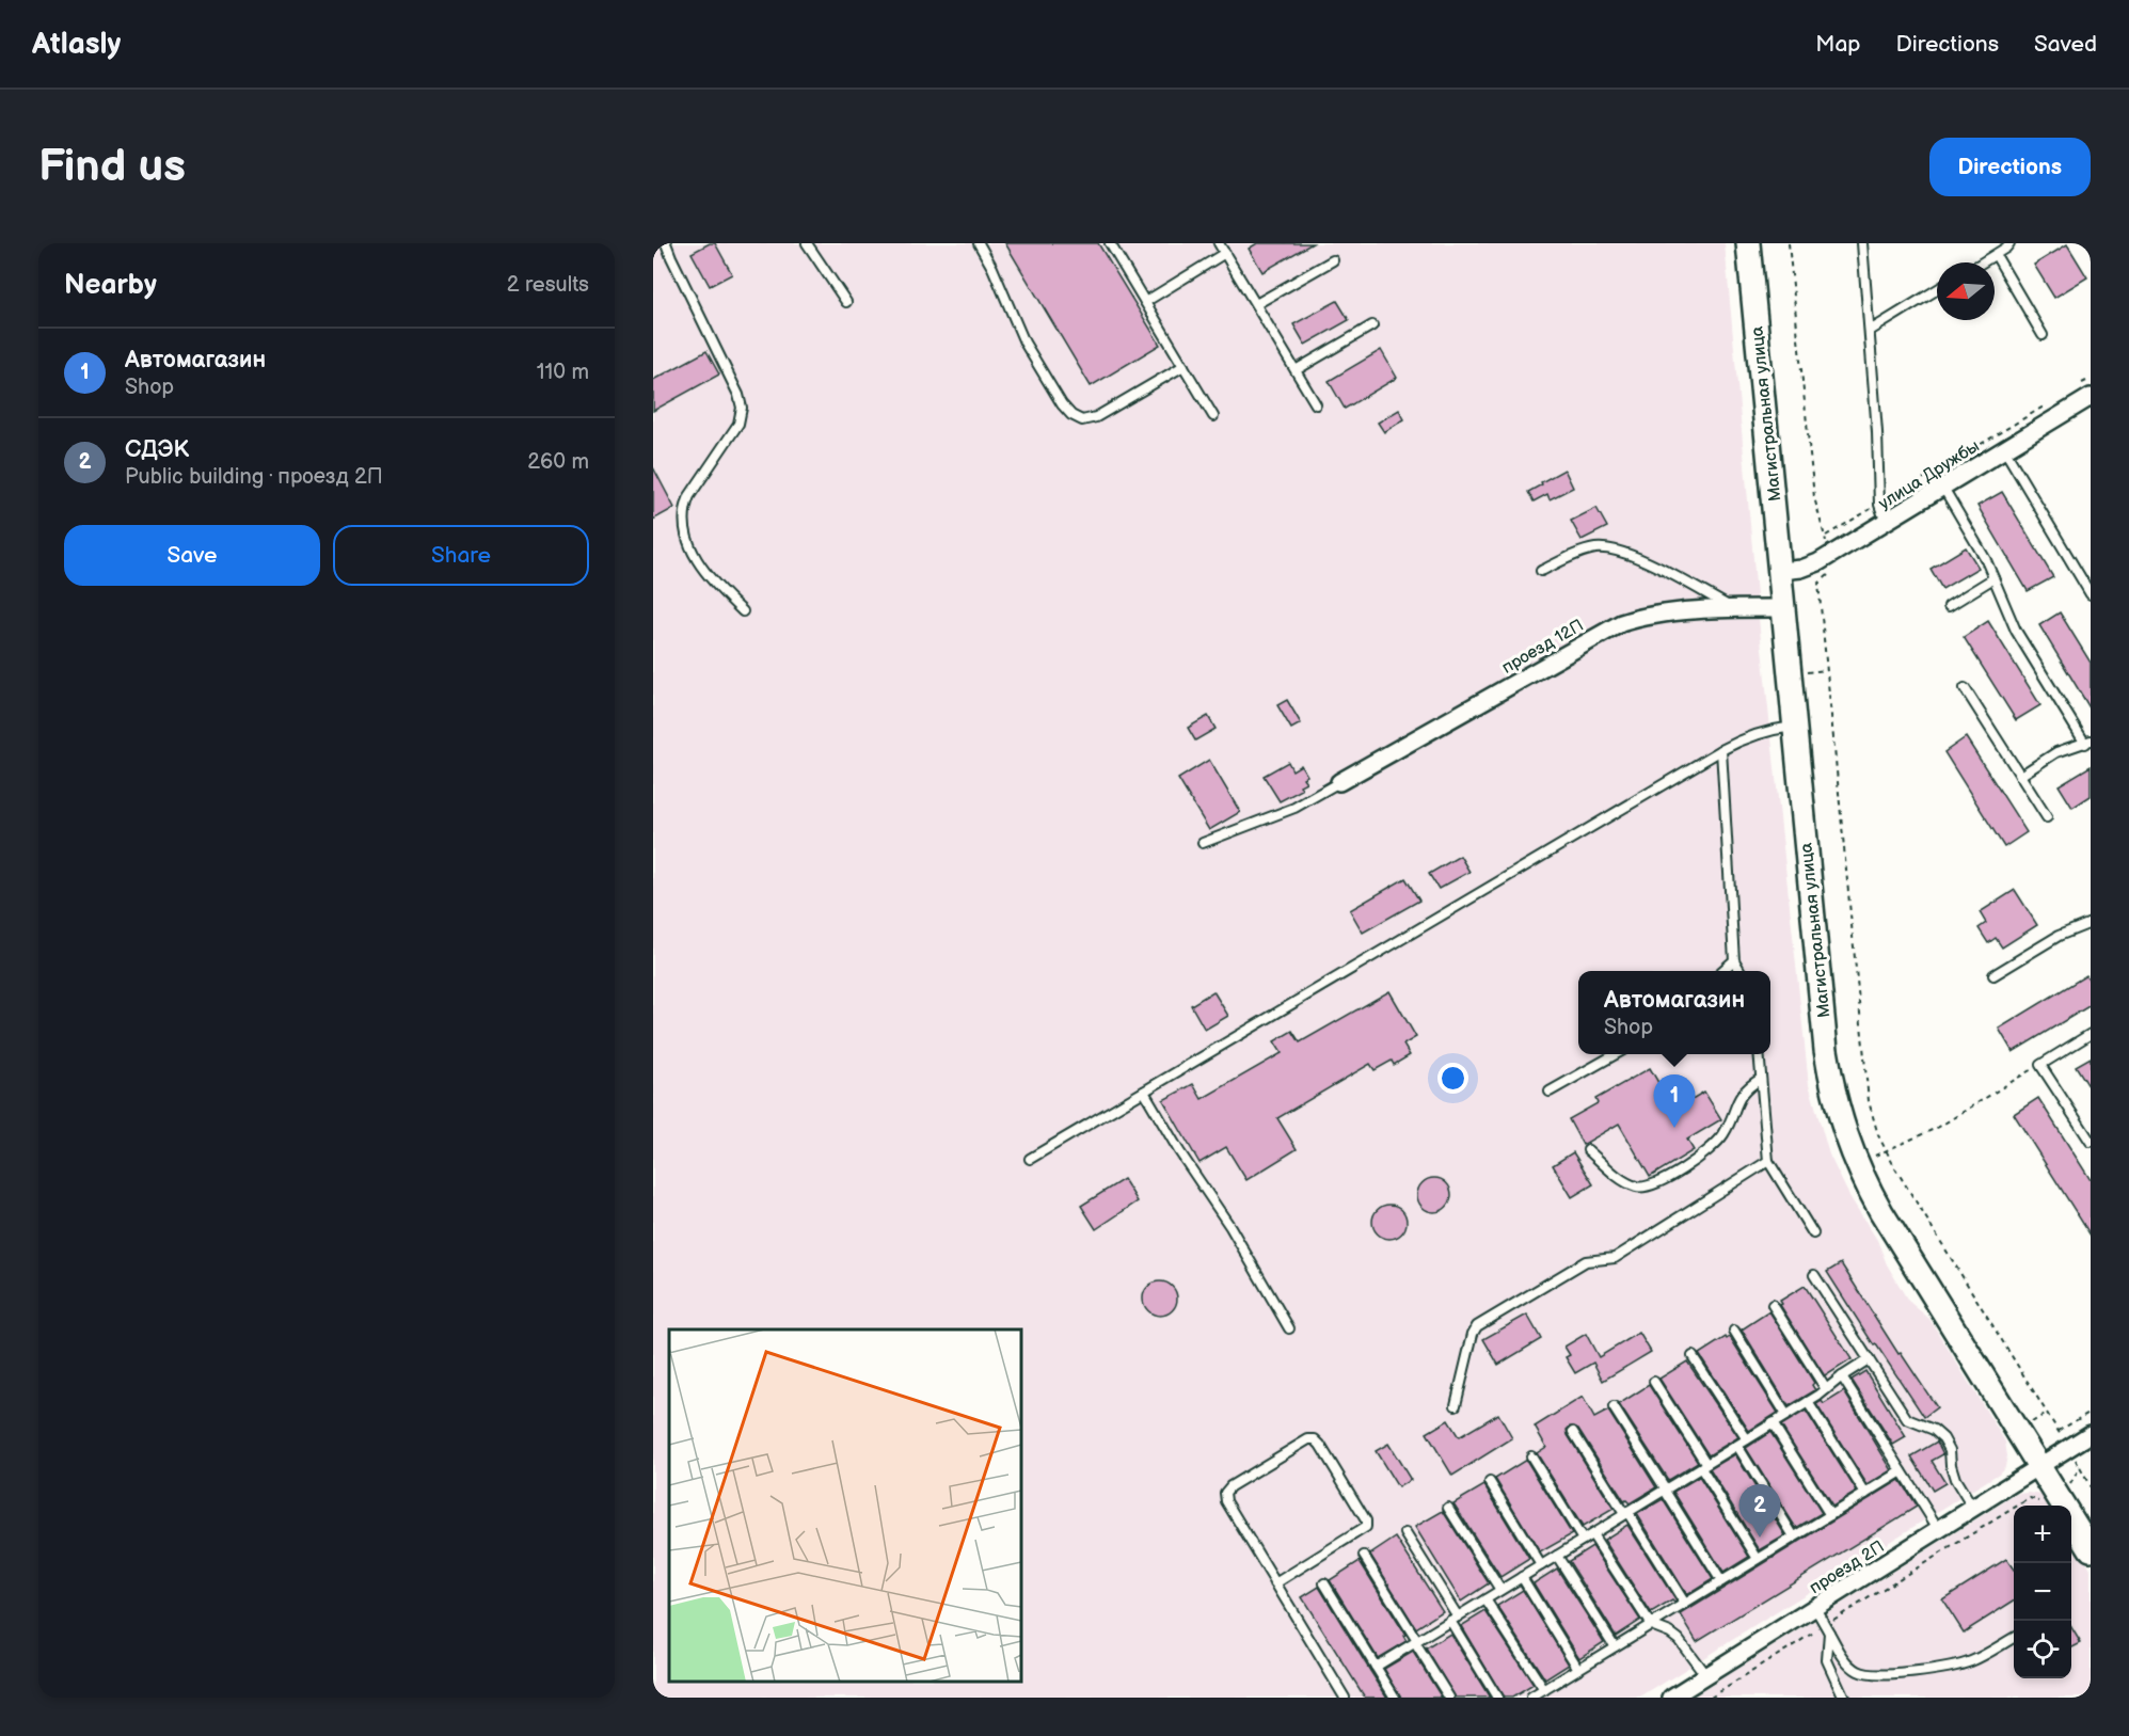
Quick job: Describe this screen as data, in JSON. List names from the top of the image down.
{
  "streets": {
    "main road": ["Магистральная улица"],
    "street": ["улица Дружбы", "проезд 12П", "проезд 2П"]
  },
  "crossings": [
    ["Магистральная улица", "улица Дружбы"],
    ["Магистральная улица", "проезд 12П"],
    ["Магистральная улица", "проезд 2П"]
  ],
  "north": "left",
  "page": {
    "header": "Atlasly",
    "nav": ["Map", "Directions", "Saved"],
    "buttons": [
      "Directions",
      ["Save", "Share"]
    ],
    "title": "Find us",
    "heading": ["Nearby", "2 results"],
    "list": [
      {
        "mark": "1",
        "name": "Автомагазин",
        "note": "Shop",
        "value": "110 m"
      },
      {
        "mark": "2",
        "name": "СДЭК",
        "note": "Public building · проезд 2П",
        "value": "260 m"
      }
    ],
    "popup": ["Автомагазин", "Shop"],
    "pins": ["1", "2"],
    "map_buttons": ["+", "−"]
  }
}
